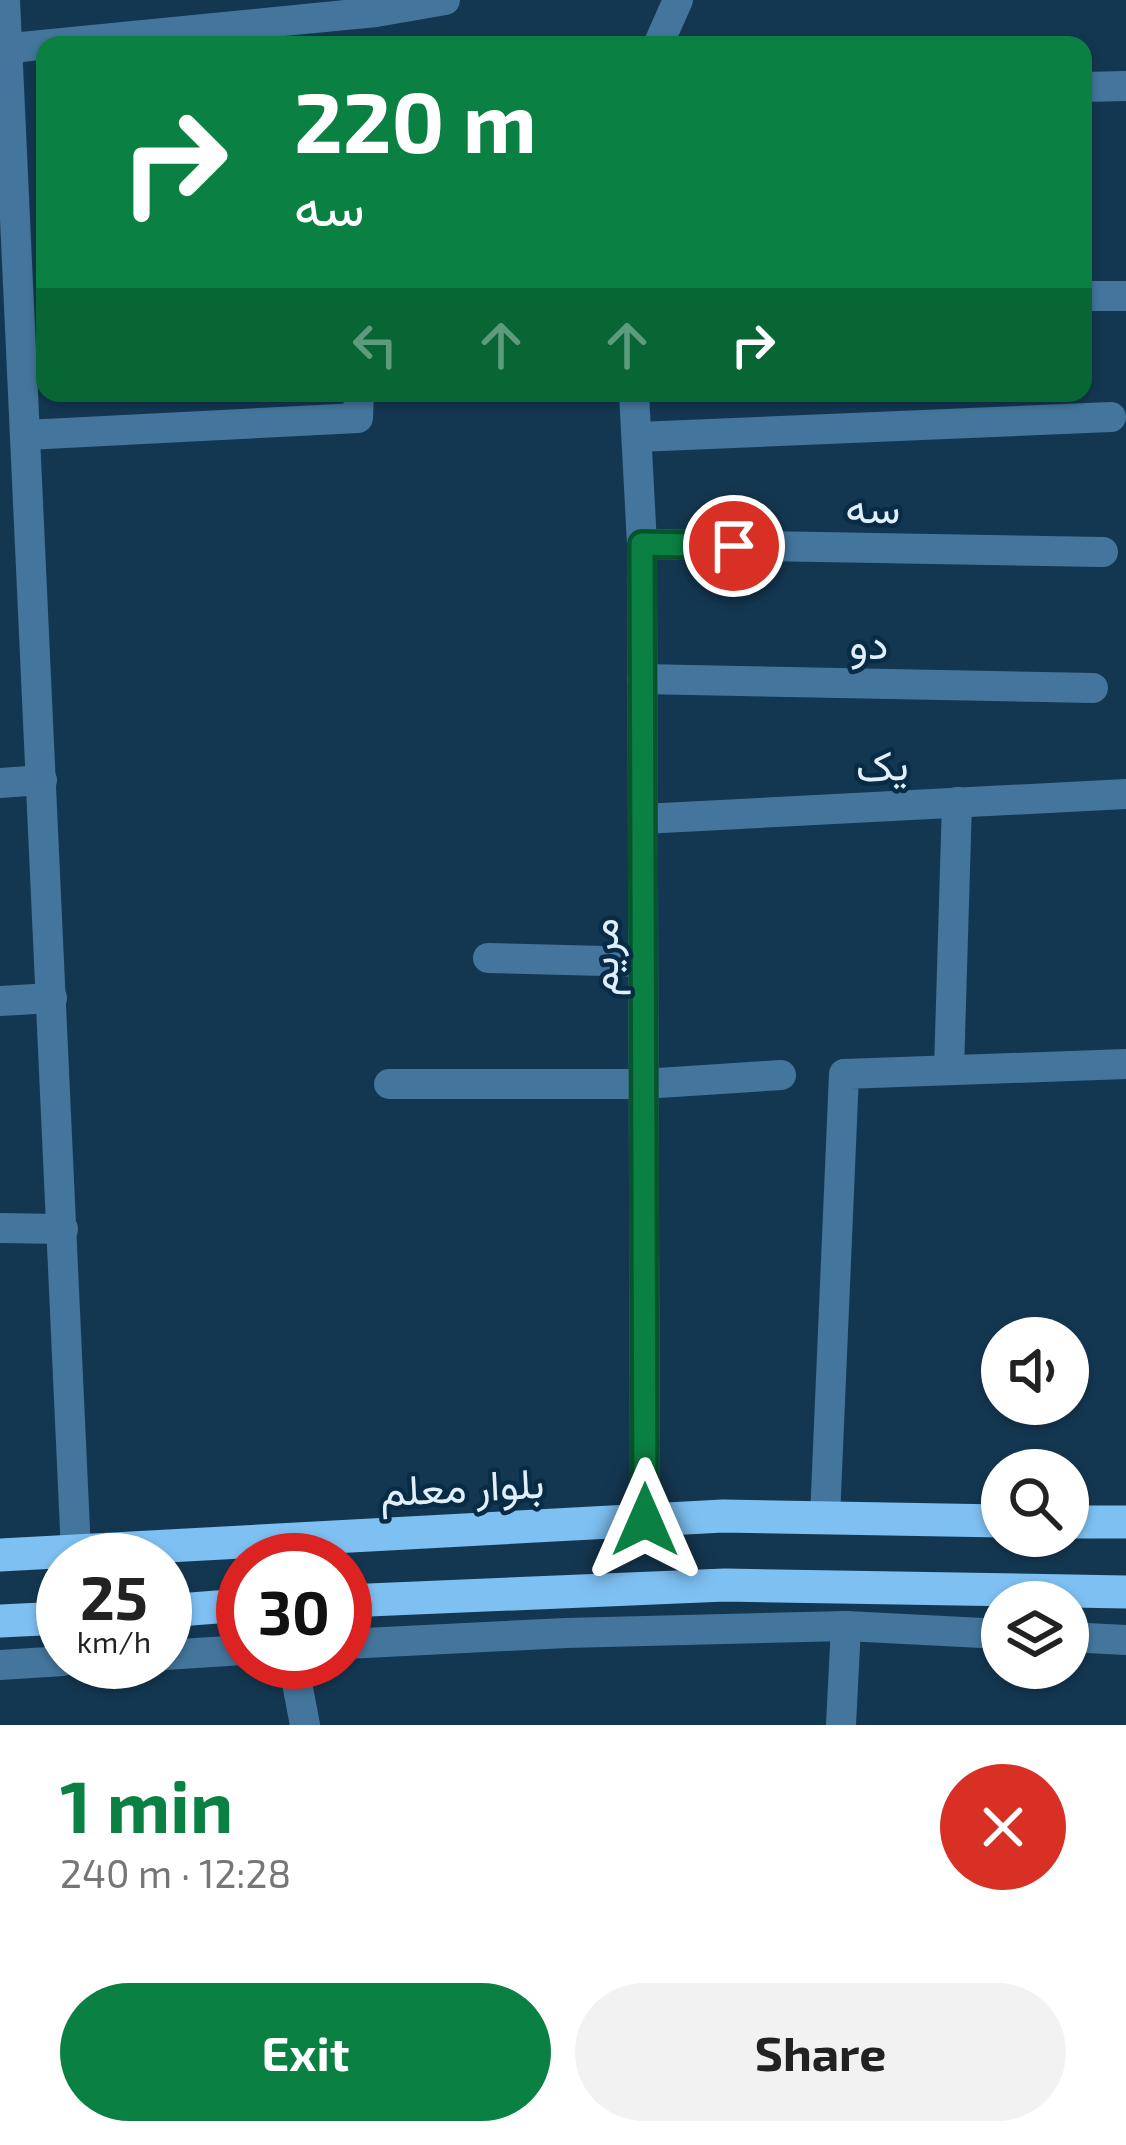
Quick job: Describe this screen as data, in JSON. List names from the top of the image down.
{
  "streets": {
    "highway": ["بلوار معلم"],
    "street": [
      "سه",
      "دو",
      "یک",
      "مریم"
    ]
  },
  "crossings": [
    ["سه", "مریم"],
    ["دو", "مریم"],
    ["یک", "مریم"],
    ["مریم", "بلوار معلم"]
  ],
  "page": {
    "turn": ["220 m", "سه"],
    "speed": "25 km/h",
    "limit": "30",
    "heading": ["1 min", "240 m · 12:28"],
    "buttons": ["Exit", "Share"]
  }
}
